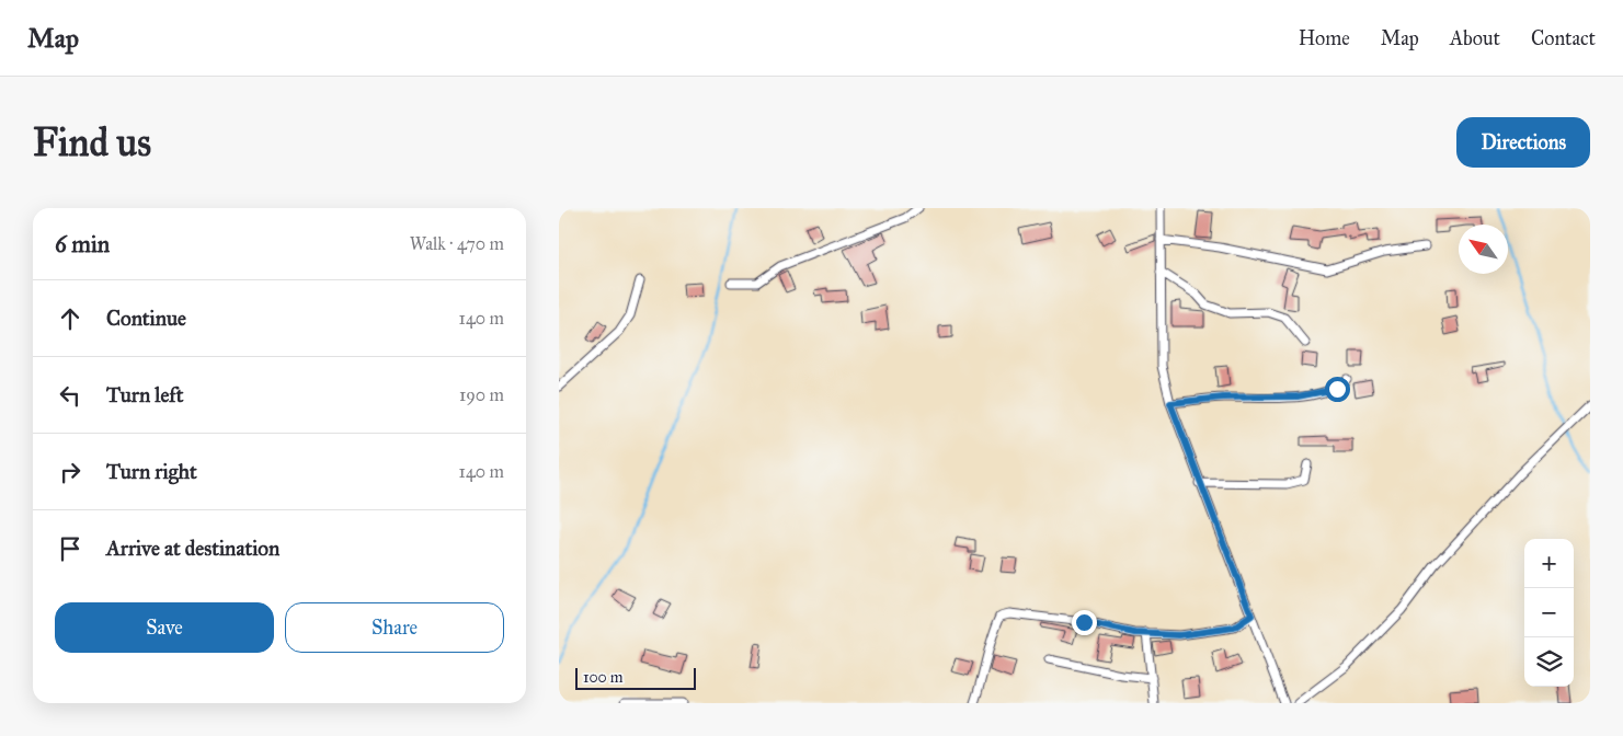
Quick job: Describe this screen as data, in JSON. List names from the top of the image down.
{
  "scale_bar": "100 m",
  "north": "top left",
  "page": {
    "header": "Map",
    "nav": [
      "Home",
      "Map",
      "About",
      "Contact"
    ],
    "buttons": [
      "Directions",
      ["Save", "Share"]
    ],
    "title": "Find us",
    "heading": ["6 min", "Walk · 470 m"],
    "list": [
      ["Continue", "140 m"],
      ["Turn left", "190 m"],
      ["Turn right", "140 m"],
      "Arrive at destination"
    ],
    "map_buttons": ["+", "−"],
    "scale": "100 m"
  }
}
